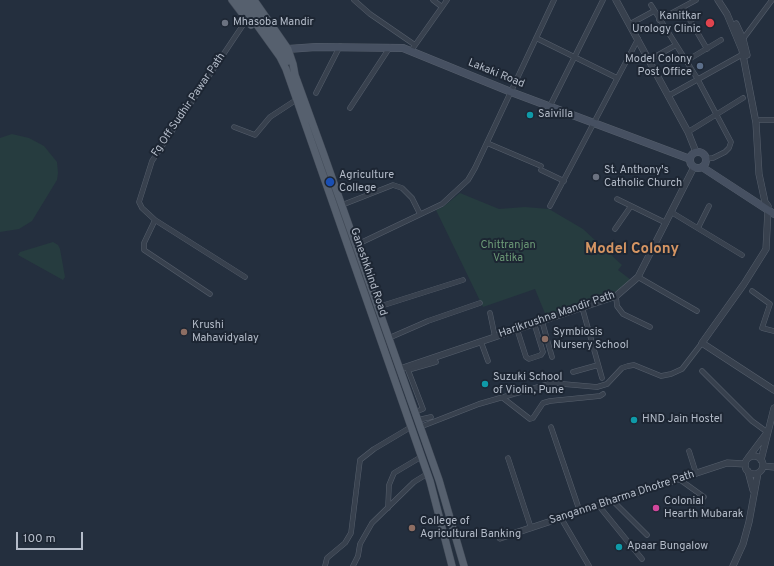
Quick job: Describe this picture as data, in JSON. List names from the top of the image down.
{
  "streets": {
    "main road": ["Lakaki Road", "Ganeshkhind Road"],
    "street": ["Fg Off Sudhir Pawar Path", "Harikrushna Mandir Path", "Sanganna Bharma Dhotre Path"]
  },
  "crossings": [
    ["Lakaki Road", "Ganeshkhind Road"],
    ["Fg Off Sudhir Pawar Path", "Ganeshkhind Road"],
    ["Ganeshkhind Road", "Harikrushna Mandir Path"]
  ],
  "districts": ["Model Colony"],
  "parks": ["Chittranjan Vatika"],
  "places": [
    "Mhasoba Mandir",
    "Kanitkar Urology Clinic",
    "Model Colony Post Office",
    "Saivilla",
    "St. Anthony's Catholic Church",
    "Agriculture College",
    "Krushi Mahavidyalay",
    "Symbiosis Nursery School",
    "Suzuki School of Violin, Pune",
    "HND Jain Hostel",
    "Colonial Hearth Mubarak",
    "College of Agricultural Banking",
    "Apaar Bungalow"
  ],
  "scale_bar": "100 m"
}
